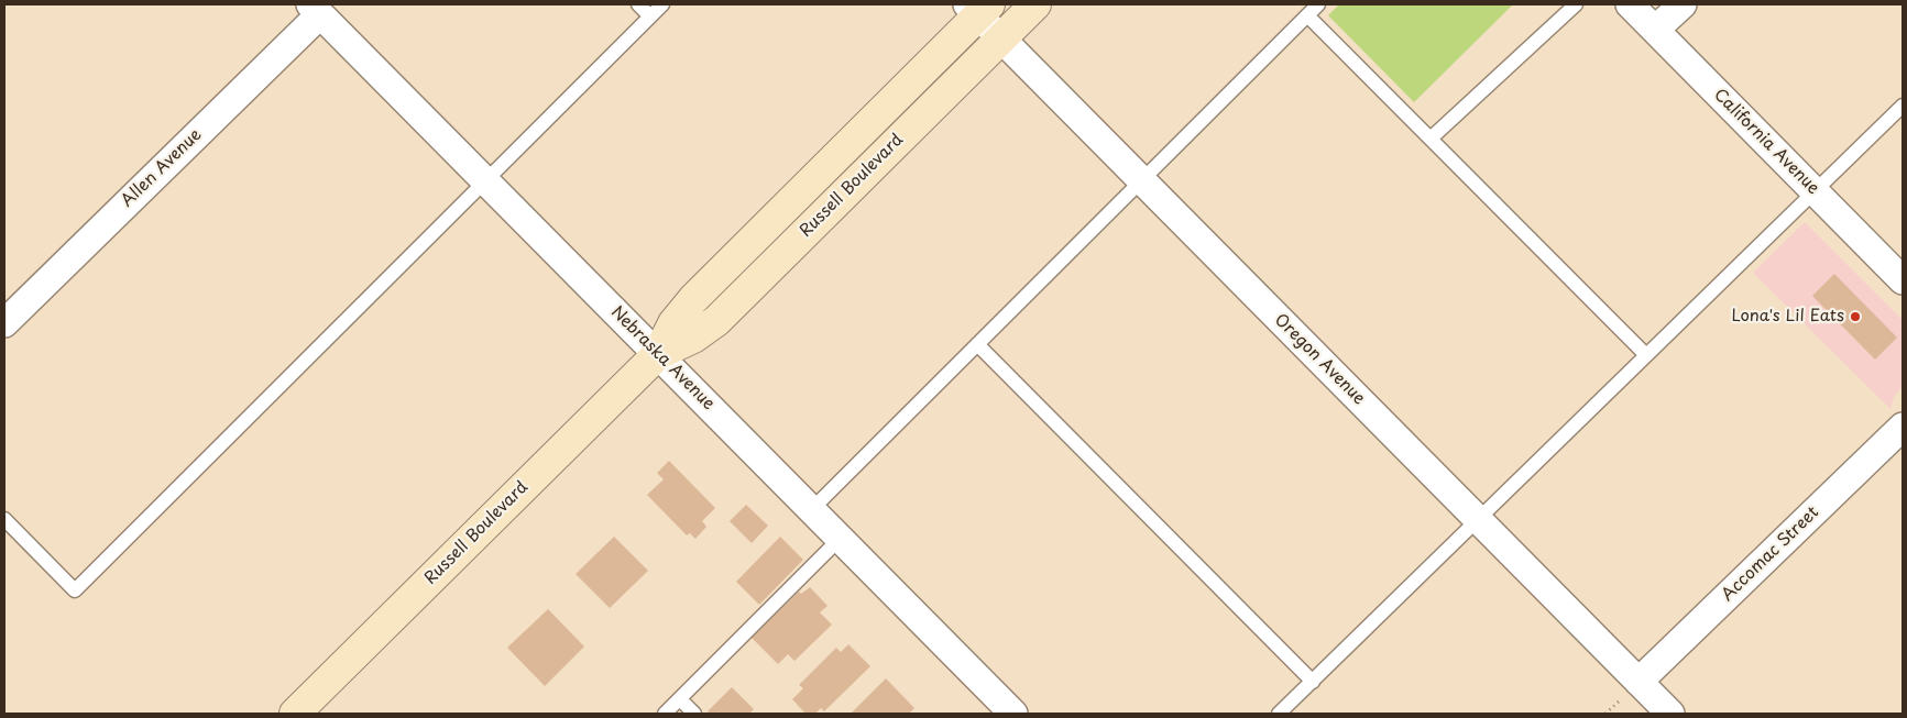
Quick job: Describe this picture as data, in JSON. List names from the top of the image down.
{
  "streets": {
    "main road": ["Russell Boulevard"],
    "street": [
      "California Avenue",
      "Allen Avenue",
      "Nebraska Avenue",
      "Oregon Avenue",
      "Accomac Street"
    ]
  },
  "crossings": [
    ["Allen Avenue", "Nebraska Avenue"],
    ["Russell Boulevard", "Nebraska Avenue"],
    ["Russell Boulevard", "Oregon Avenue"],
    ["Oregon Avenue", "Accomac Street"]
  ],
  "places": ["Lona's Lil Eats"]
}
